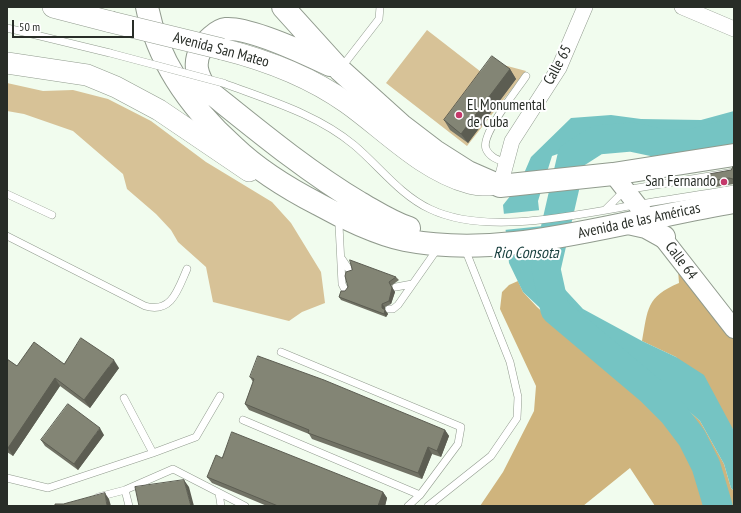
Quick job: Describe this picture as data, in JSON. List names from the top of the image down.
{
  "streets": {
    "main road": ["Avenida San Mateo", "Avenida de las Américas"],
    "street": ["Calle 65", "Calle 64"]
  },
  "crossings": [
    ["Avenida San Mateo", "Calle 65"],
    ["Avenida de las Américas", "Calle 64"]
  ],
  "water": ["Rio Consota"],
  "places": ["El Monumental de Cuba", "San Fernando"],
  "scale_bar": "50 m"
}
